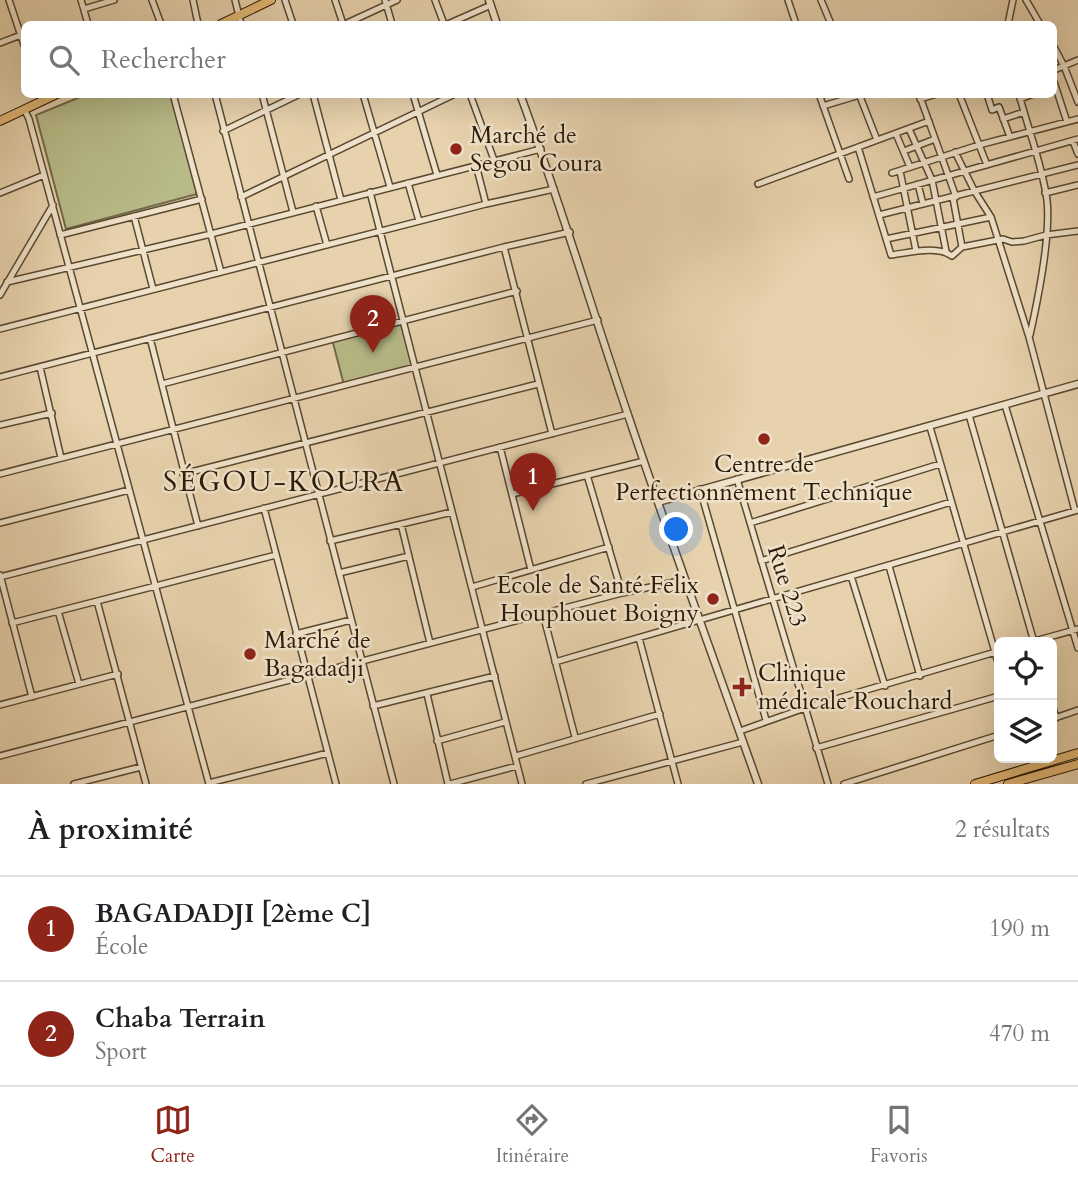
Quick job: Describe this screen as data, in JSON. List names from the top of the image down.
{
  "streets": {
    "street": ["Rue 223"]
  },
  "districts": ["SÉGOU-KOURA"],
  "places": {
    "other": [
      "Marché de Segou Coura",
      "Centre de Perfectionnement Technique",
      "Ecole de Santé Felix Houphouet Boigny",
      "Marché de Bagadadji"
    ],
    "health": ["Clinique médicale Rouchard"]
  },
  "page": {
    "search": "Rechercher",
    "pins": ["2", "1"],
    "heading": ["À proximité", "2 résultats"],
    "list": [
      {
        "mark": "1",
        "name": "BAGADADJI [2ème C]",
        "note": "École",
        "value": "190 m"
      },
      {
        "mark": "2",
        "name": "Chaba Terrain",
        "note": "Sport",
        "value": "470 m"
      }
    ],
    "nav": ["Carte", "Itinéraire", "Favoris"]
  }
}
